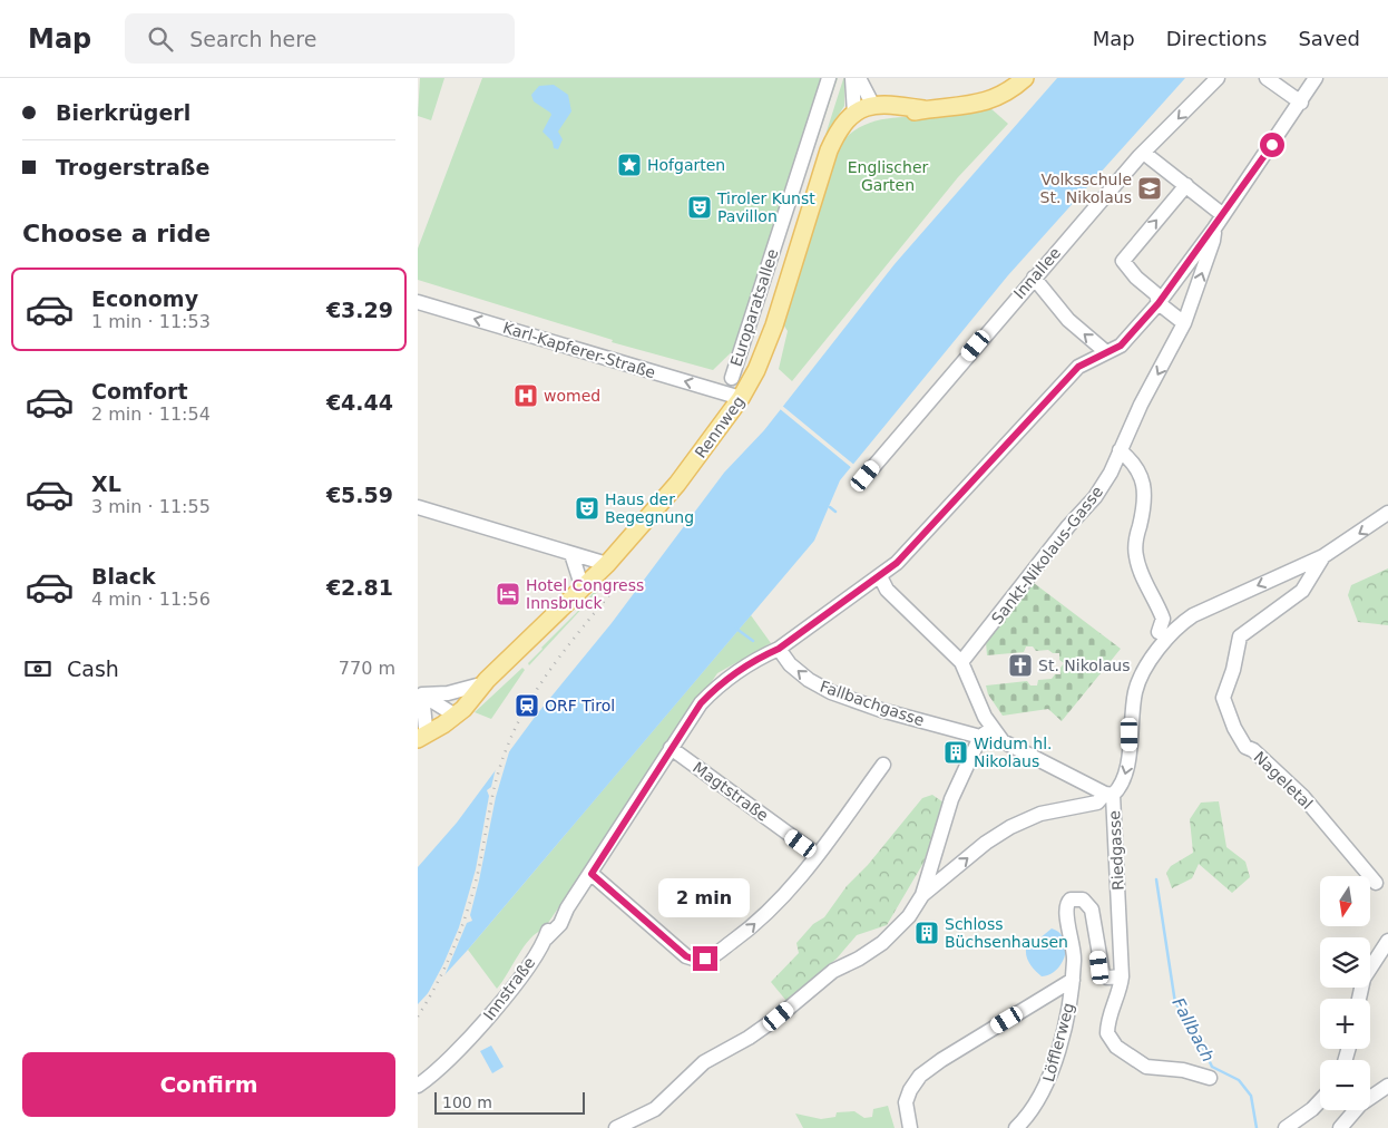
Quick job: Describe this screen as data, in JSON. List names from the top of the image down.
{
  "streets": {
    "main road": ["Rennweg"],
    "street": [
      "Innallee",
      "Europaratsallee",
      "Karl-Kapferer-Straße",
      "Sankt-Nikolaus-Gasse",
      "Fallbachgasse",
      "Nageletal",
      "Magtstraße",
      "Riedgasse",
      "Innstraße",
      "Löfflerweg"
    ]
  },
  "crossings": [
    ["Karl-Kapferer-Straße", "Rennweg"],
    ["Sankt-Nikolaus-Gasse", "Innstraße"],
    ["Fallbachgasse", "Riedgasse"],
    ["Fallbachgasse", "Innstraße"],
    ["Nageletal", "Riedgasse"],
    ["Magtstraße", "Innstraße"],
    ["Riedgasse", "Löfflerweg"]
  ],
  "one_way": ["Karl-Kapferer-Straße"],
  "water": ["Fallbach"],
  "parks": ["Englischer Garten"],
  "places": {
    "place": ["Hofgarten"],
    "school or university": ["Volksschule St. Nikolaus"],
    "theatre": ["Tiroler Kunst Pavillon", "Haus der Begegnung"],
    "hospital": ["womed"],
    "hotel": ["Hotel Congress Innsbruck"],
    "church": ["St. Nikolaus"],
    "station": ["ORF Tirol"],
    "building": ["Widum hl. Nikolaus", "Schloss Büchsenhausen"]
  },
  "scale_bar": "100 m",
  "north": "bottom",
  "page": {
    "header": "Map",
    "search": "Search here",
    "nav": ["Map", "Directions", "Saved"],
    "banner": ["Bierkrügerl", "Trogerstraße"],
    "heading": "Choose a ride",
    "list": [
      {
        "name": "Economy",
        "note": "1 min · 11:53",
        "value": "€3.29"
      },
      {
        "name": "Comfort",
        "note": "2 min · 11:54",
        "value": "€4.44"
      },
      {
        "name": "XL",
        "note": "3 min · 11:55",
        "value": "€5.59"
      },
      {
        "name": "Black",
        "note": "4 min · 11:56",
        "value": "€2.81"
      }
    ],
    "pay": ["Cash", "770 m"],
    "map_buttons": ["+", "−"],
    "bubble": "2 min",
    "buttons": "Confirm",
    "scale": "100 m"
  }
}
